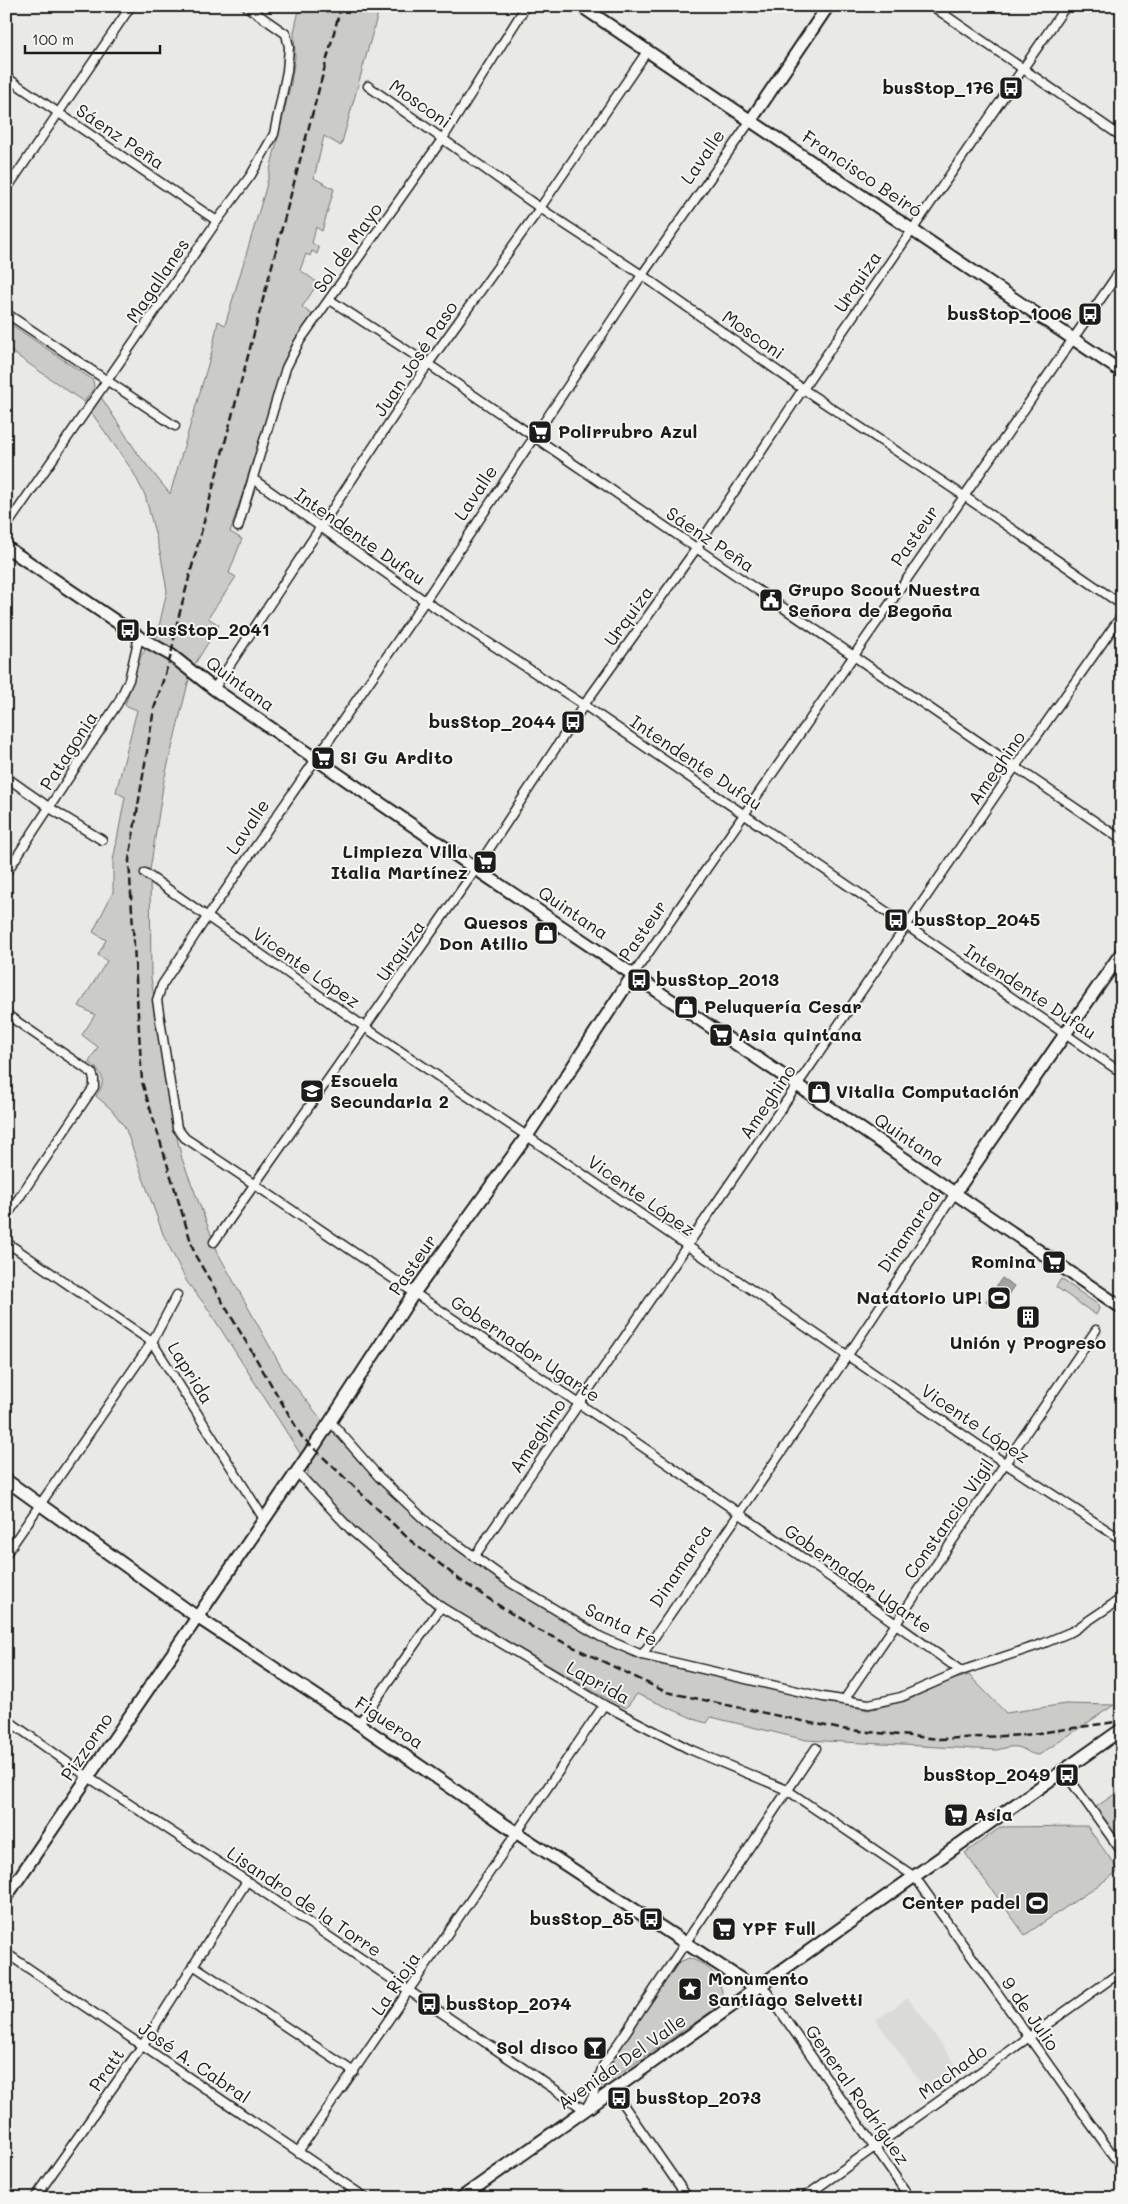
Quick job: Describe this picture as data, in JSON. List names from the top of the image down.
{
  "streets": {
    "street": [
      "Mosconi",
      "Sáenz Peña",
      "Lavalle",
      "Francisco Beiró",
      "Sol de Mayo",
      "Magallanes",
      "Urquiza",
      "Juan José Paso",
      "Pasteur",
      "Intendente Dufau",
      "Quintana",
      "Patagonia",
      "Ameghino",
      "Vicente López",
      "Dinamarca",
      "Gobernador Ugarte",
      "Laprida",
      "Constancio Vigil",
      "Santa Fe",
      "Figueroa",
      "Pizzorno",
      "Lisandro de la Torre",
      "La Rioja",
      "9 de Julio",
      "Avenida Del Valle",
      "José A. Cabral",
      "Pratt",
      "Machado",
      "General Rodríguez"
    ]
  },
  "crossings": [
    ["Mosconi", "Lavalle"],
    ["Mosconi", "Sol de Mayo"],
    ["Mosconi", "Urquiza"],
    ["Mosconi", "Juan José Paso"],
    ["Mosconi", "Pasteur"],
    ["Sáenz Peña", "Lavalle"],
    ["Sáenz Peña", "Sol de Mayo"],
    ["Sáenz Peña", "Magallanes"],
    ["Sáenz Peña", "Urquiza"],
    ["Sáenz Peña", "Juan José Paso"],
    ["Sáenz Peña", "Pasteur"],
    ["Sáenz Peña", "Ameghino"],
    ["Lavalle", "Francisco Beiró"],
    ["Lavalle", "Intendente Dufau"],
    ["Lavalle", "Quintana"],
    ["Lavalle", "Vicente López"],
    ["Lavalle", "Gobernador Ugarte"],
    ["Francisco Beiró", "Urquiza"],
    ["Francisco Beiró", "Juan José Paso"],
    ["Francisco Beiró", "Pasteur"],
    ["Sol de Mayo", "Intendente Dufau"],
    ["Urquiza", "Intendente Dufau"],
    ["Urquiza", "Quintana"],
    ["Urquiza", "Vicente López"],
    ["Urquiza", "Gobernador Ugarte"],
    ["Juan José Paso", "Intendente Dufau"],
    ["Juan José Paso", "Quintana"],
    ["Pasteur", "Intendente Dufau"],
    ["Pasteur", "Quintana"],
    ["Pasteur", "Vicente López"],
    ["Pasteur", "Gobernador Ugarte"],
    ["Pasteur", "Laprida"],
    ["Pasteur", "Santa Fe"],
    ["Pasteur", "Figueroa"],
    ["Pasteur", "Pizzorno"],
    ["Intendente Dufau", "Ameghino"],
    ["Intendente Dufau", "Dinamarca"],
    ["Quintana", "Patagonia"],
    ["Quintana", "Ameghino"],
    ["Quintana", "Dinamarca"],
    ["Ameghino", "Vicente López"],
    ["Ameghino", "Gobernador Ugarte"],
    ["Ameghino", "Santa Fe"],
    ["Vicente López", "Dinamarca"],
    ["Vicente López", "Constancio Vigil"],
    ["Dinamarca", "Gobernador Ugarte"],
    ["Dinamarca", "Santa Fe"],
    ["Gobernador Ugarte", "Constancio Vigil"],
    ["Gobernador Ugarte", "Santa Fe"],
    ["Laprida", "9 de Julio"],
    ["Laprida", "Avenida Del Valle"],
    ["Constancio Vigil", "Santa Fe"],
    ["Figueroa", "Pizzorno"],
    ["Figueroa", "La Rioja"],
    ["Figueroa", "Avenida Del Valle"],
    ["Figueroa", "General Rodríguez"],
    ["Pizzorno", "Lisandro de la Torre"],
    ["Lisandro de la Torre", "La Rioja"],
    ["Lisandro de la Torre", "Avenida Del Valle"],
    ["Lisandro de la Torre", "Pratt"],
    ["La Rioja", "José A. Cabral"],
    ["9 de Julio", "Avenida Del Valle"],
    ["9 de Julio", "Machado"],
    ["Avenida Del Valle", "General Rodríguez"],
    ["José A. Cabral", "Pratt"],
    ["Machado", "General Rodríguez"]
  ],
  "places": {
    "bus stop": [
      "busStop_176",
      "busStop_1006",
      "busStop_2041",
      "busStop_2044",
      "busStop_2045",
      "busStop_2013",
      "busStop_2049",
      "busStop_85",
      "busStop_2074",
      "busStop_2073"
    ],
    "supermarket": [
      "Polirrubro Azul",
      "Si Gu Ardito",
      "Limpieza Villa Italia Martínez",
      "Asia quintana",
      "Romina",
      "Asia",
      "YPF Full"
    ],
    "public building": ["Grupo Scout Nuestra Señora de Begoña"],
    "shop": ["Quesos Don Atilio", "Peluquería Cesar", "Vitalia Computación"],
    "school or university": ["Escuela Secundaria 2"],
    "sports": ["Natatorio UP!", "Center padel"],
    "building": ["Unión y Progreso"],
    "place": ["Monumento Santiago Selvetti"],
    "bar": ["Sol disco"]
  },
  "scale_bar": "100 m"
}
